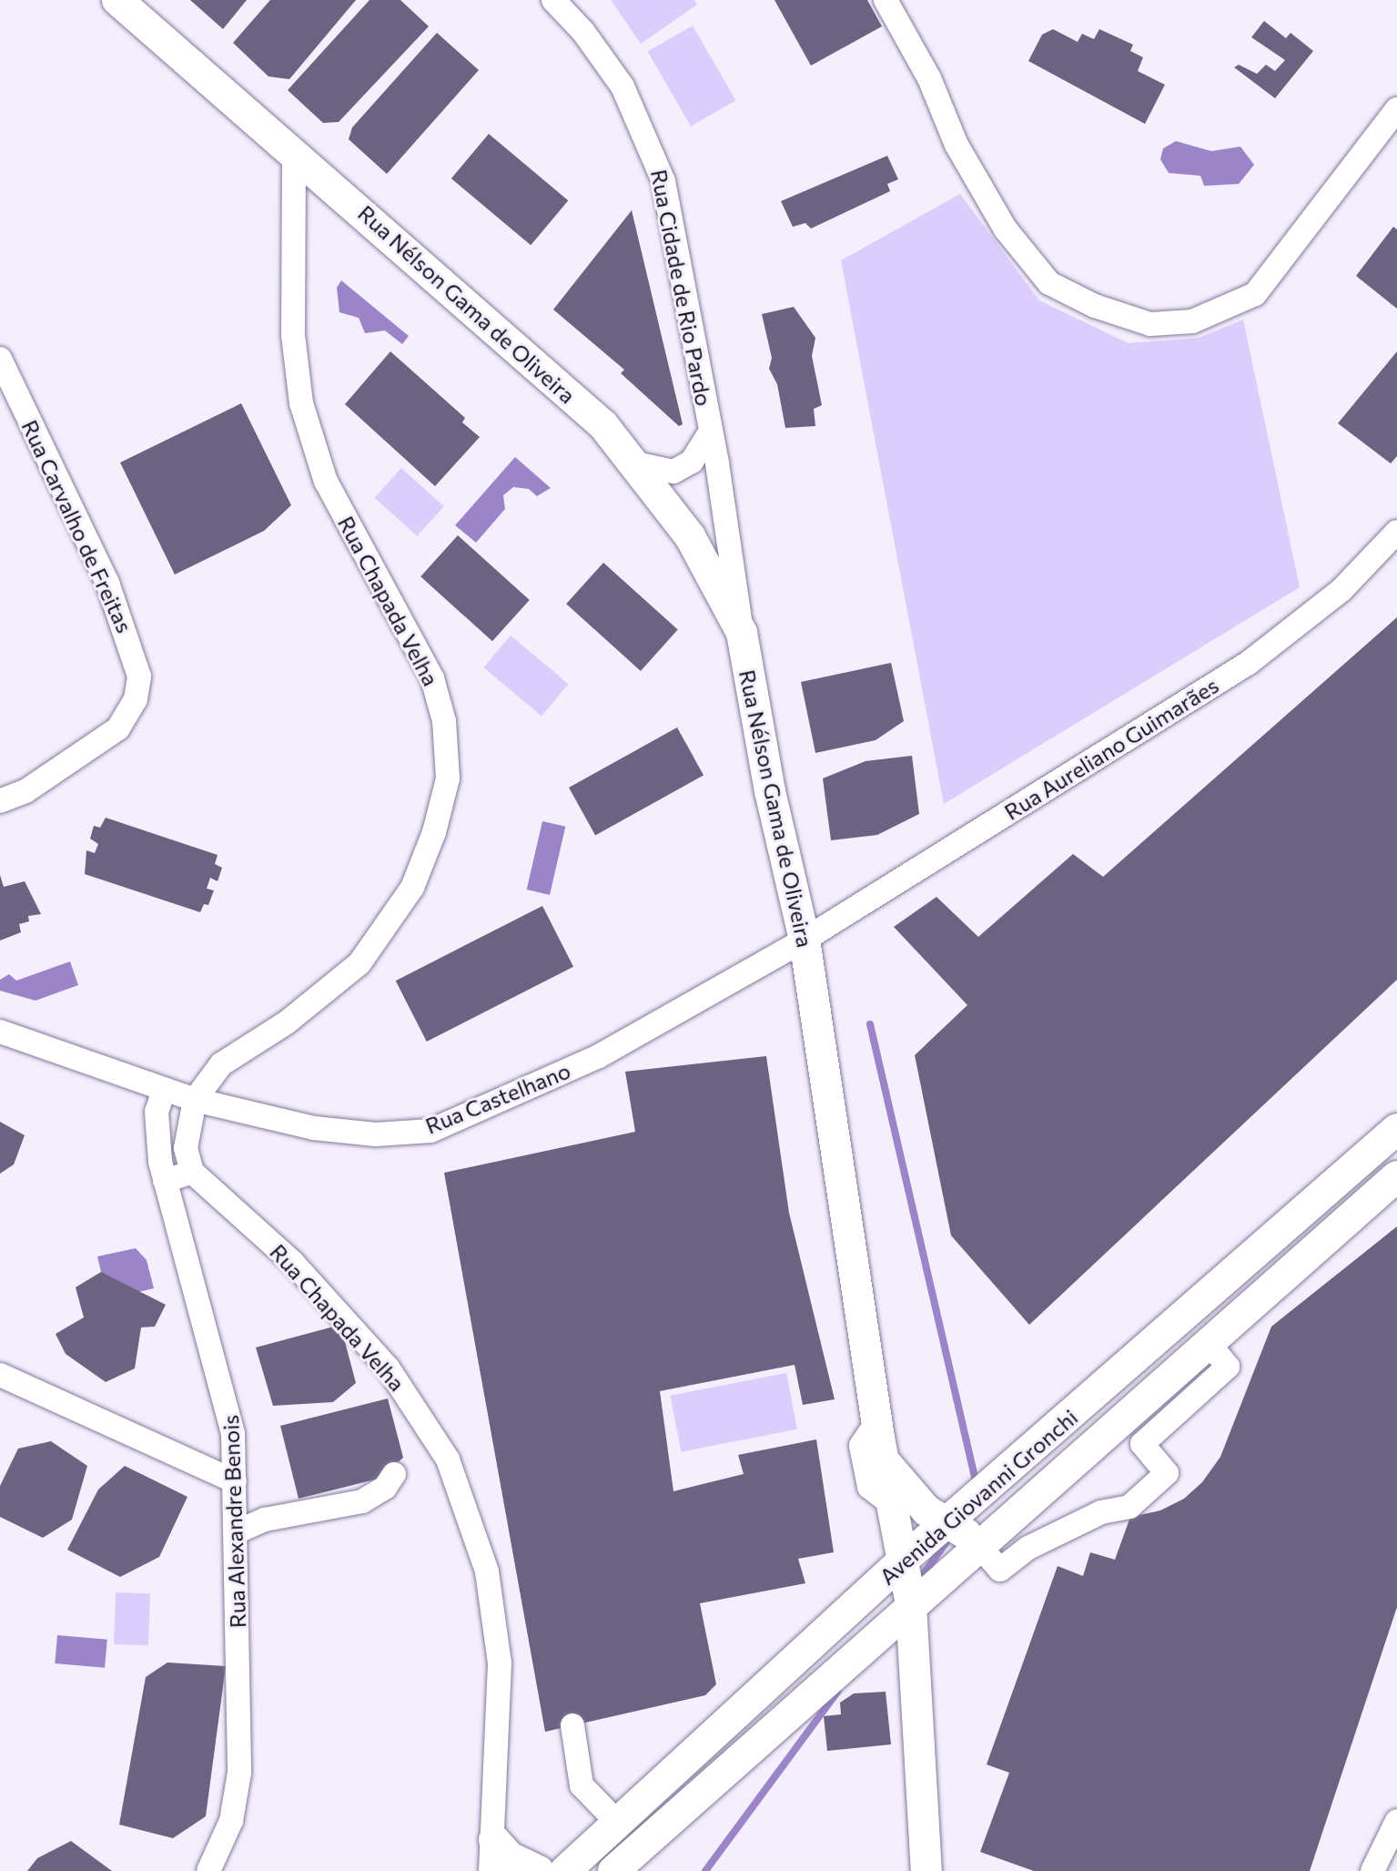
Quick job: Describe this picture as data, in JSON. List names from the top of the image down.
{
  "streets": {
    "main road": ["Rua Nélson Gama de Oliveira", "Avenida Giovanni Gronchi"],
    "street": [
      "Rua Cidade de Rio Pardo",
      "Rua Carvalho de Freitas",
      "Rua Chapada Velha",
      "Rua Aureliano Guimarães",
      "Rua Castelhano",
      "Rua Alexandre Benois"
    ]
  },
  "crossings": [
    ["Rua Cidade de Rio Pardo", "Rua Nélson Gama de Oliveira"],
    ["Rua Nélson Gama de Oliveira", "Rua Chapada Velha"],
    ["Rua Nélson Gama de Oliveira", "Rua Aureliano Guimarães"],
    ["Rua Nélson Gama de Oliveira", "Rua Castelhano"],
    ["Rua Nélson Gama de Oliveira", "Avenida Giovanni Gronchi"],
    ["Rua Chapada Velha", "Rua Castelhano"],
    ["Rua Aureliano Guimarães", "Rua Castelhano"],
    ["Rua Castelhano", "Rua Alexandre Benois"]
  ]
}
